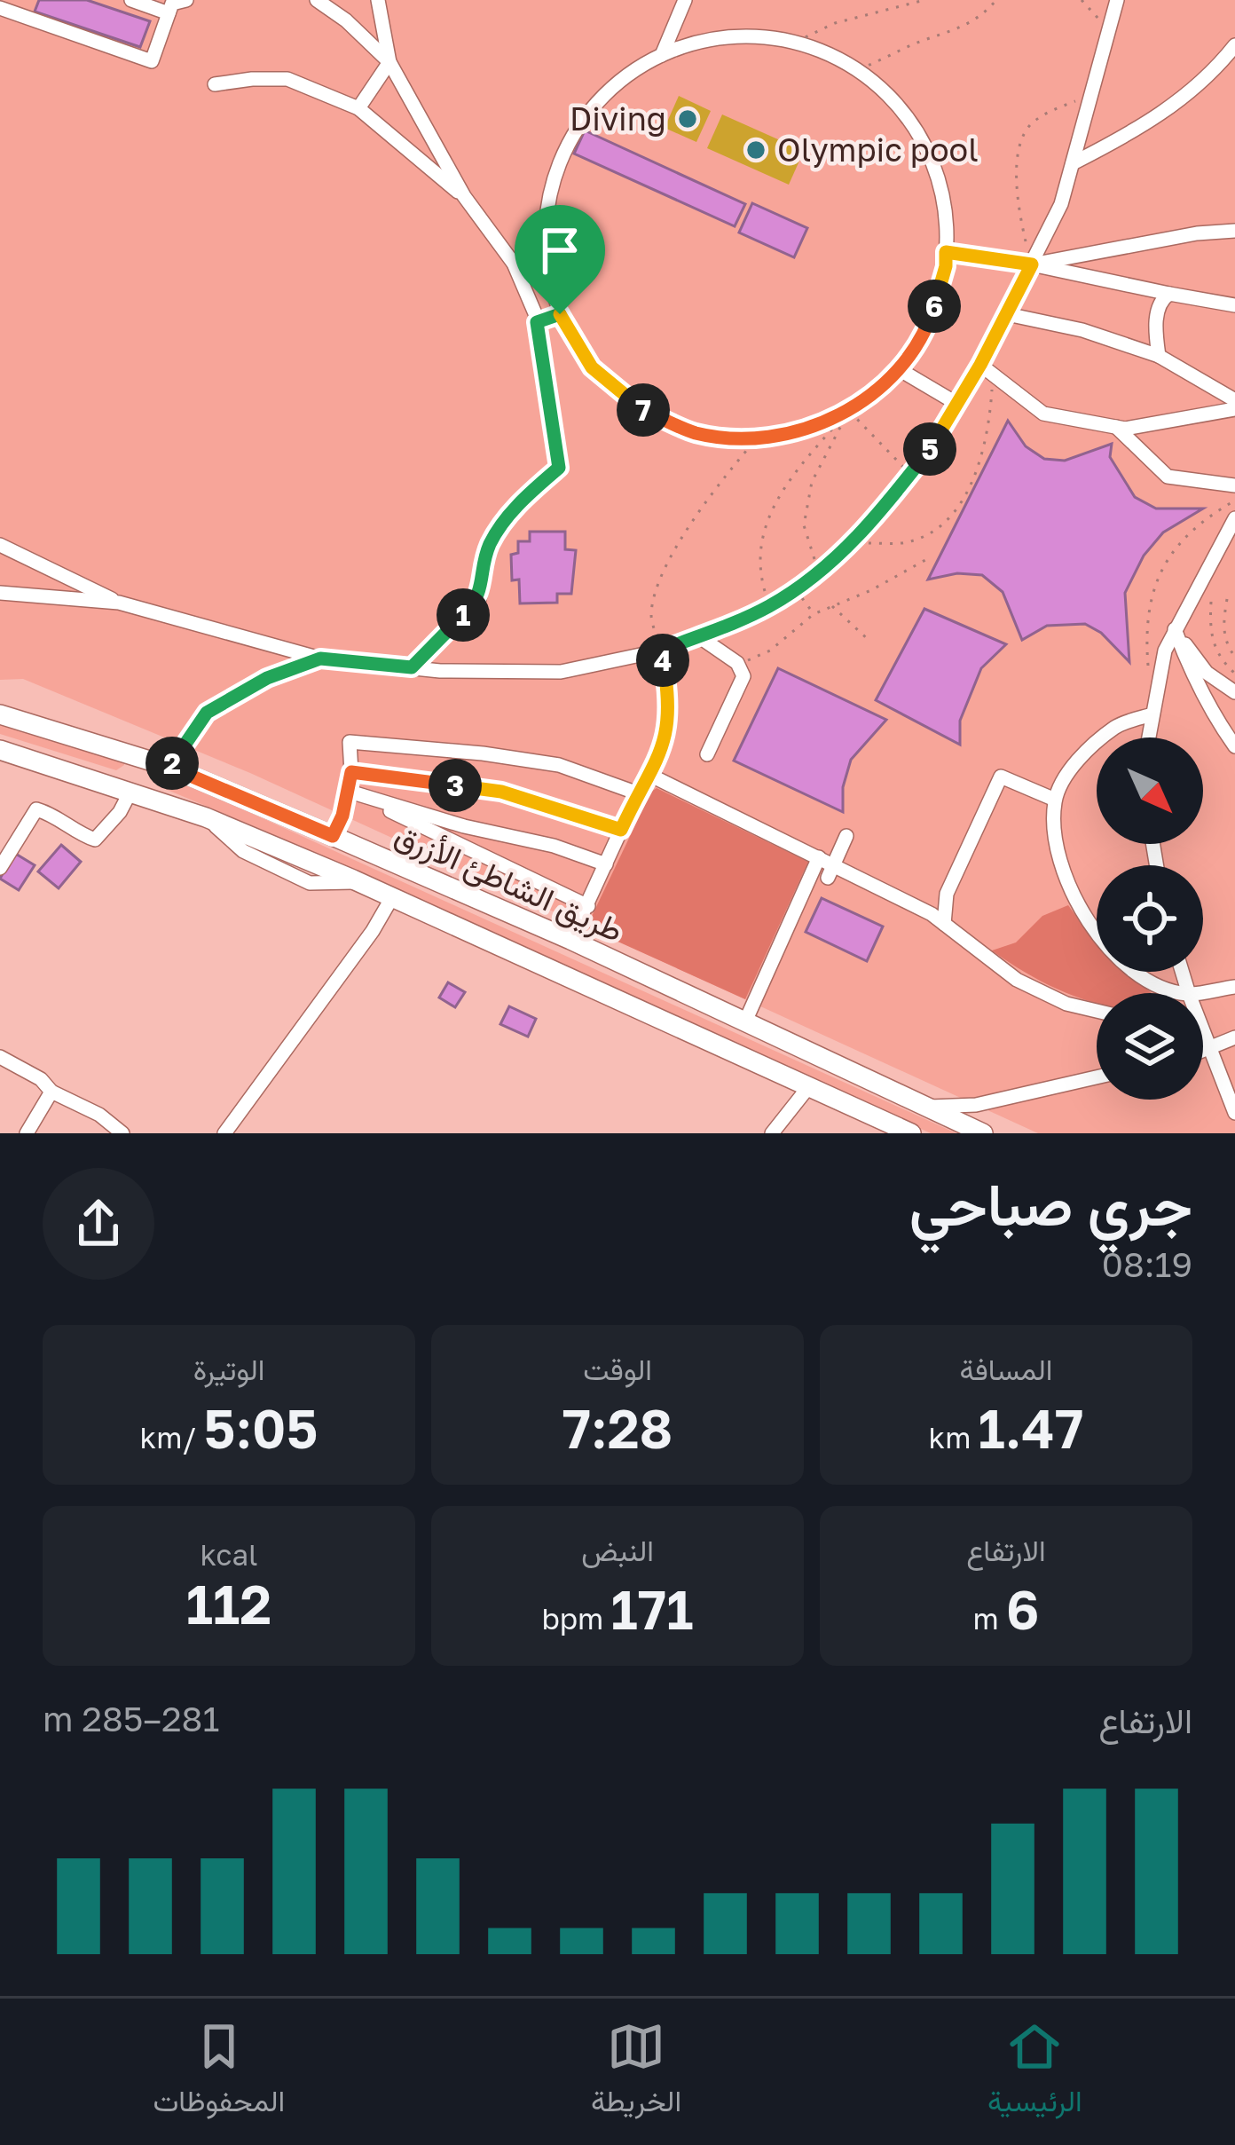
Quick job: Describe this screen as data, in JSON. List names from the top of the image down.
{
  "streets": {
    "main road": ["طريق الشاطئ الأزرق"]
  },
  "places": ["Diving", "Olympic pool"],
  "north": "bottom right",
  "page": {
    "pins": [
      "6",
      "7",
      "5",
      "1",
      "4",
      "2",
      "3"
    ],
    "heading": ["جري صباحي", "08:19"],
    "stats": [
      ["المسافة", "1.47 km"],
      ["الوقت", "7:28"],
      ["الوتيرة", "5:05 /km"],
      ["الارتفاع", "6 m"],
      ["النبض", "171 bpm"],
      ["kcal", "112"]
    ],
    "chart": ["الارتفاع", "281–285 m"],
    "tabs": ["الرئيسية", "الخريطة", "المحفوظات"]
  }
}
